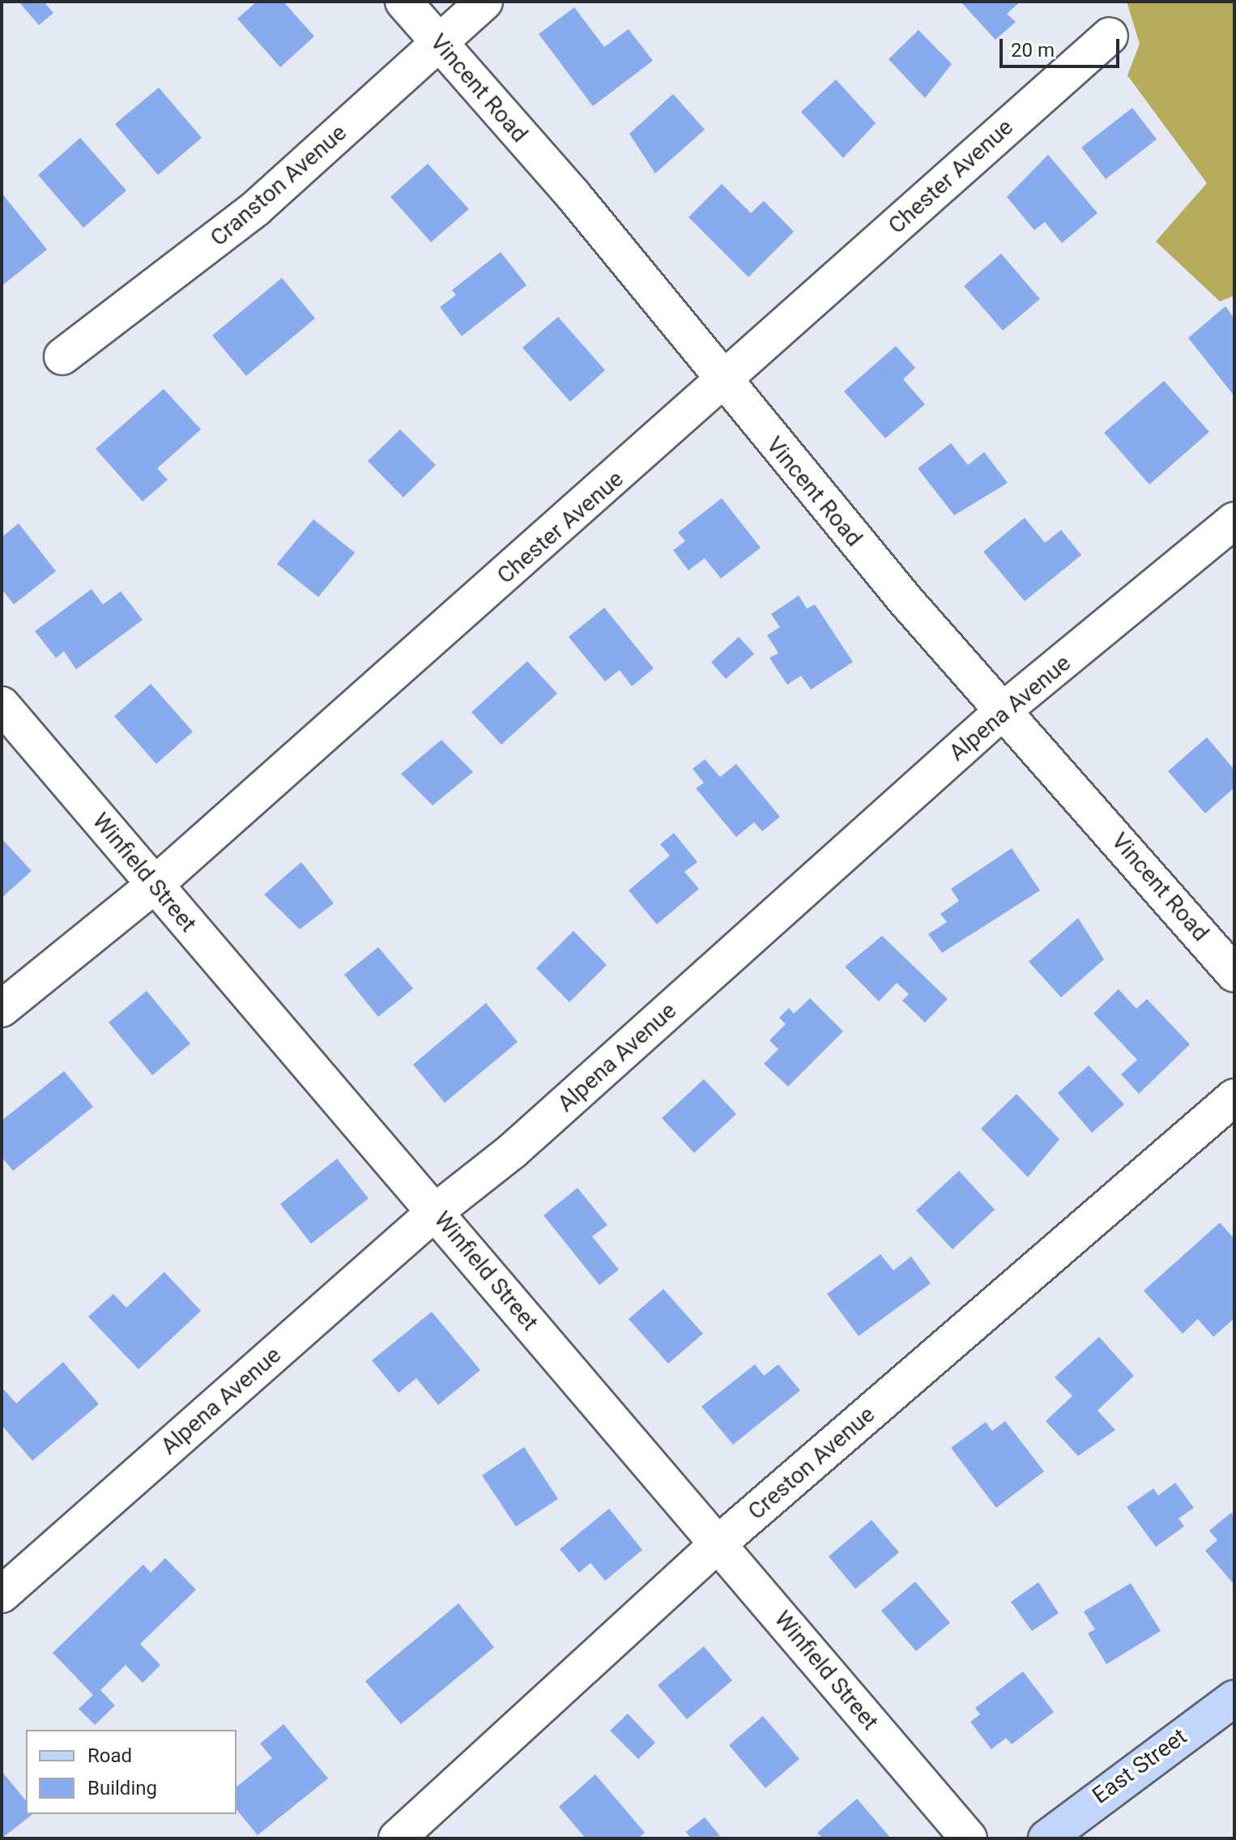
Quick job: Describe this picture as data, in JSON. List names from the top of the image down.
{
  "streets": {
    "main road": ["East Street"],
    "street": [
      "Vincent Road",
      "Chester Avenue",
      "Cranston Avenue",
      "Alpena Avenue",
      "Winfield Street",
      "Creston Avenue"
    ]
  },
  "crossings": [
    ["Vincent Road", "Chester Avenue"],
    ["Vincent Road", "Cranston Avenue"],
    ["Vincent Road", "Alpena Avenue"],
    ["Chester Avenue", "Winfield Street"],
    ["Alpena Avenue", "Winfield Street"],
    ["Winfield Street", "Creston Avenue"]
  ],
  "legend": ["Road", "Building"],
  "scale_bar": "20 m"
}
